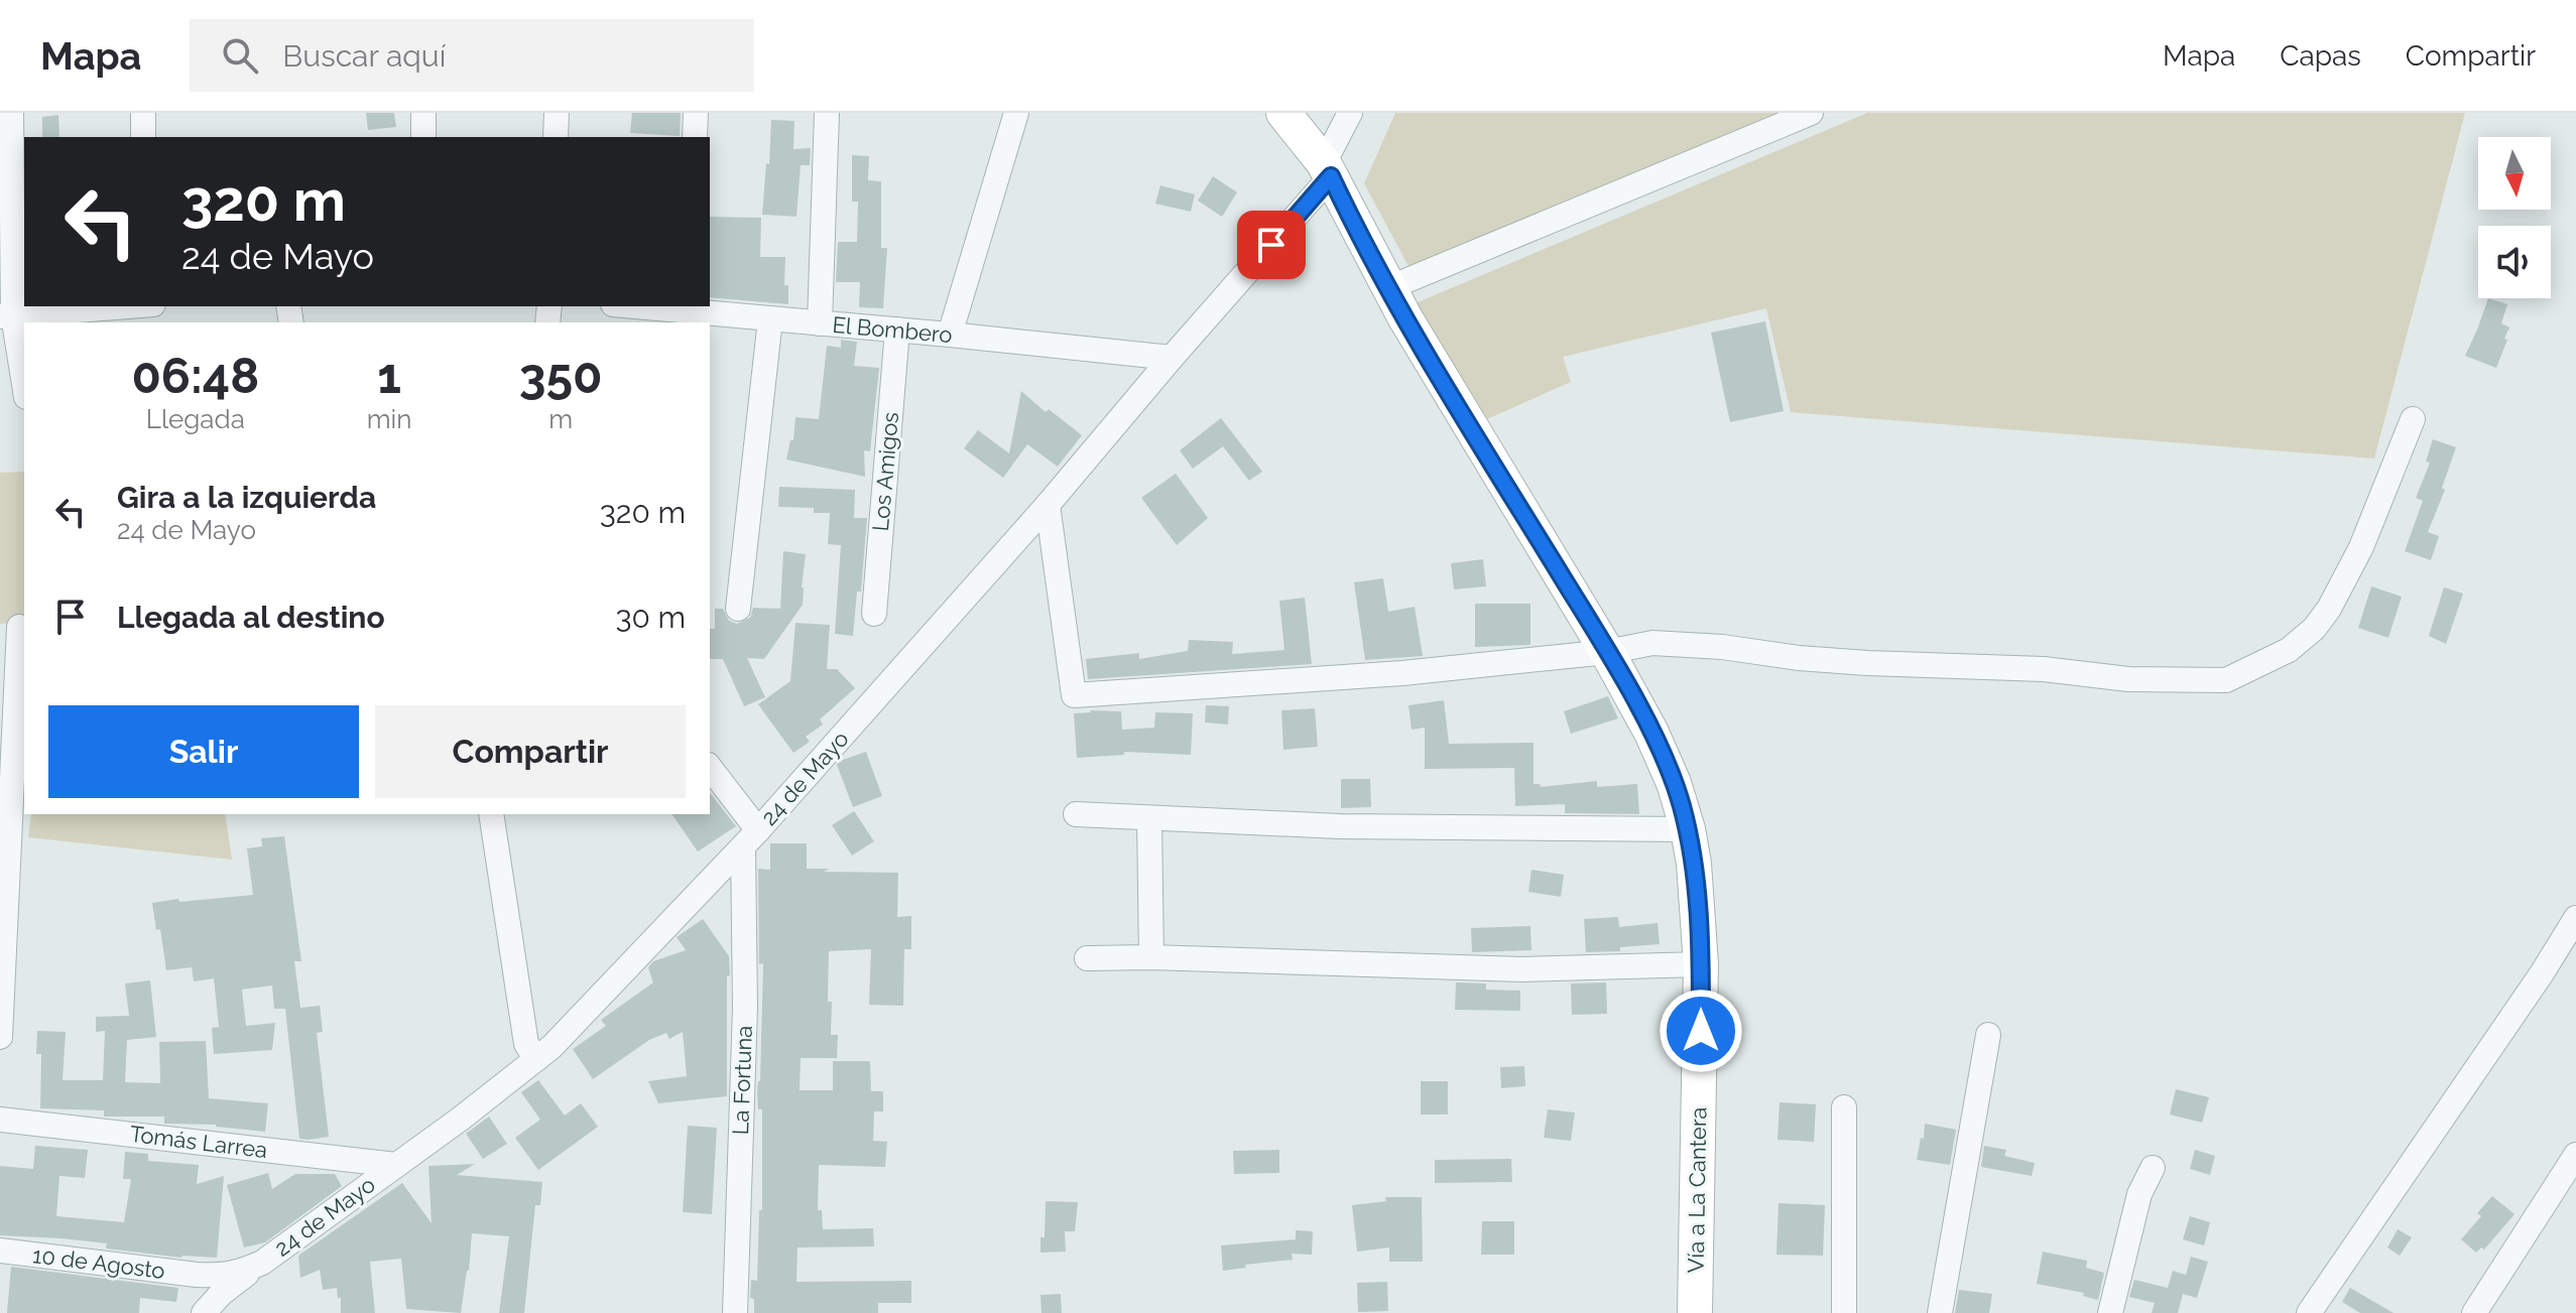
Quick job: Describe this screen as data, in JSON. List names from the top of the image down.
{
  "streets": {
    "main road": ["Vía a La Cantera"],
    "street": [
      "El Bombero",
      "Los Amigos",
      "24 de Mayo",
      "La Fortuna",
      "Tomás Larrea",
      "10 de Agosto"
    ]
  },
  "crossings": [
    ["El Bombero", "Los Amigos"],
    ["El Bombero", "24 de Mayo"],
    ["24 de Mayo", "La Fortuna"],
    ["24 de Mayo", "Tomás Larrea"],
    ["24 de Mayo", "Vía a La Cantera"],
    ["24 de Mayo", "10 de Agosto"]
  ],
  "north": "bottom",
  "page": {
    "header": "Mapa",
    "search": "Buscar aquí",
    "nav": ["Mapa", "Capas", "Compartir"],
    "turn": ["320 m", "24 de Mayo"],
    "eta": [
      "06:48",
      "Llegada",
      "1",
      "min",
      "350",
      "m"
    ],
    "list": [
      {
        "name": "Gira a la izquierda",
        "note": "24 de Mayo",
        "value": "320 m"
      },
      {
        "name": "Llegada al destino",
        "value": "30 m"
      }
    ],
    "buttons": ["Salir", "Compartir"]
  }
}
